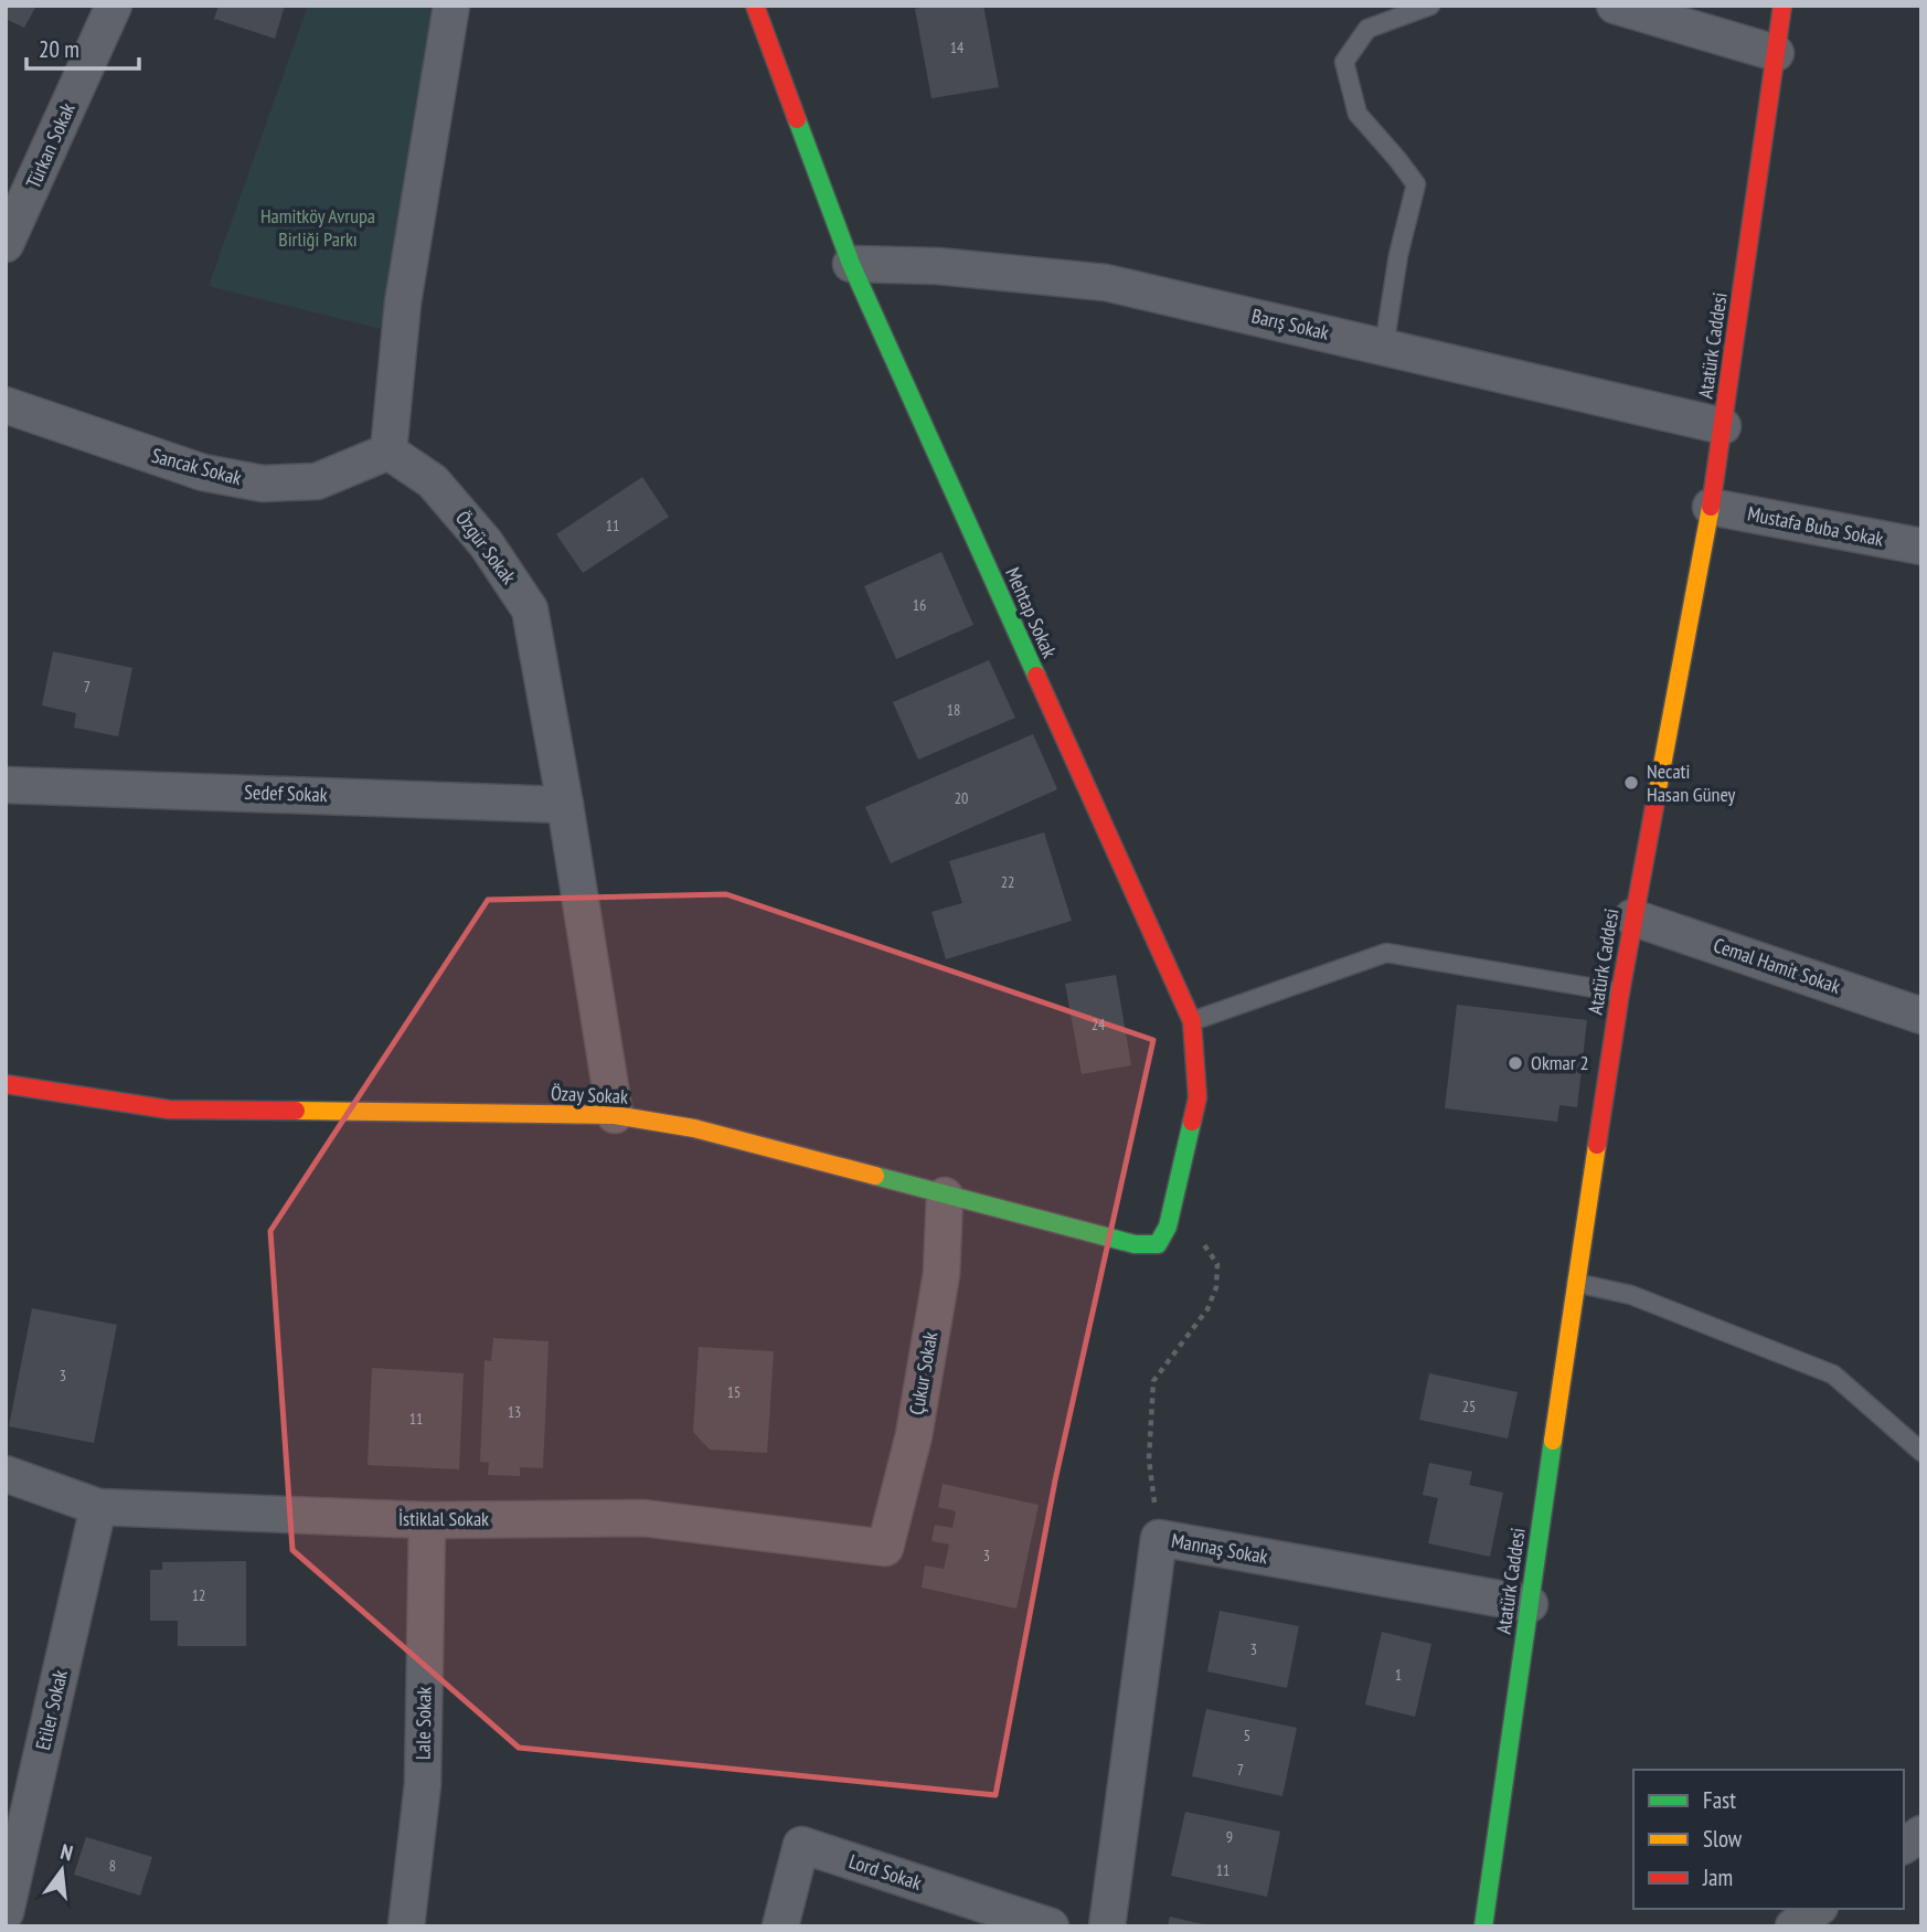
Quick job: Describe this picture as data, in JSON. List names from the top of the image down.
{
  "streets": {
    "street": [
      "Türkan Sokak",
      "Barış Sokak",
      "Atatürk Caddesi",
      "Sancak Sokak",
      "Mustafa Buba Sokak",
      "Özgür Sokak",
      "Mehtap Sokak",
      "Sedef Sokak",
      "Cemal Hamit Sokak",
      "Özay Sokak",
      "Çukur Sokak",
      "İstiklal Sokak",
      "Mannaş Sokak",
      "Etiler Sokak",
      "Lale Sokak",
      "Lord Sokak"
    ]
  },
  "crossings": [
    ["Barış Sokak", "Atatürk Caddesi"],
    ["Barış Sokak", "Mehtap Sokak"],
    ["Atatürk Caddesi", "Mustafa Buba Sokak"],
    ["Atatürk Caddesi", "Cemal Hamit Sokak"],
    ["Atatürk Caddesi", "Mannaş Sokak"],
    ["Sancak Sokak", "Özgür Sokak"],
    ["Özgür Sokak", "Sedef Sokak"],
    ["Özgür Sokak", "Özay Sokak"],
    ["Mehtap Sokak", "Özay Sokak"],
    ["Özay Sokak", "Çukur Sokak"],
    ["Çukur Sokak", "İstiklal Sokak"],
    ["İstiklal Sokak", "Etiler Sokak"],
    ["İstiklal Sokak", "Lale Sokak"]
  ],
  "parks": ["Hamitköy Avrupa Birliği Parkı"],
  "places": ["Necati Hasan Güney", "Okmar 2"],
  "house_numbers": [
    "14",
    "11",
    "16",
    "7",
    "18",
    "20",
    "22",
    "24",
    "3",
    "15",
    "25",
    "13",
    "11",
    "3",
    "12",
    "3",
    "1",
    "5",
    "7",
    "9",
    "8",
    "11"
  ],
  "legend": ["Fast", "Slow", "Jam"],
  "scale_bar": "20 m",
  "north": "top"
}
